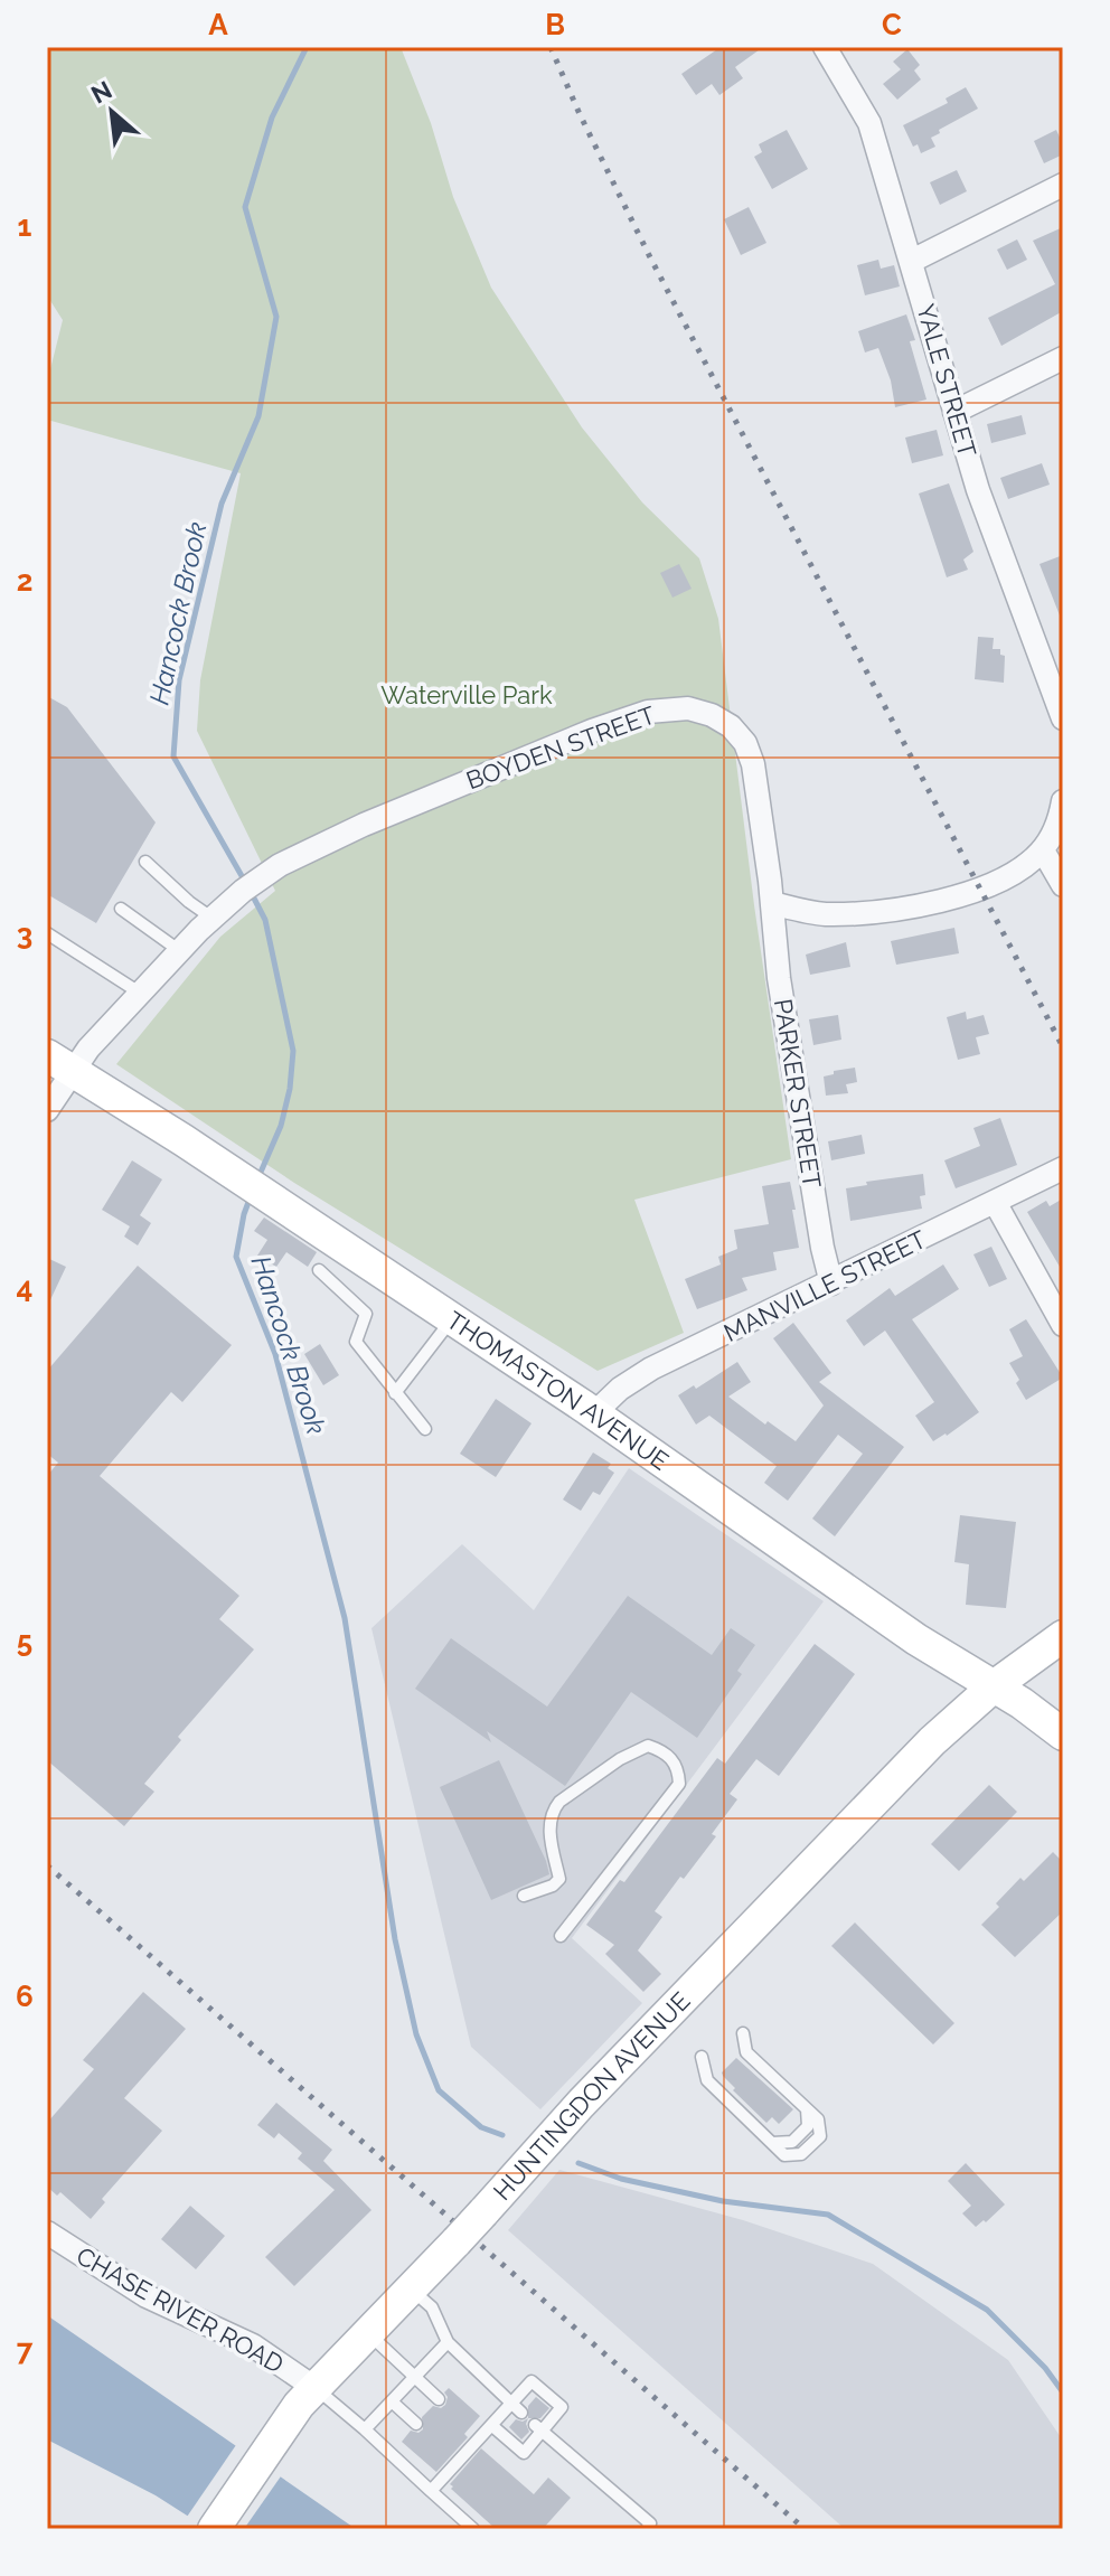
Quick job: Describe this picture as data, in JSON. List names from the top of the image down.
{
  "streets": {
    "main road": ["THOMASTON AVENUE", "HUNTINGDON AVENUE"],
    "street": [
      "YALE STREET",
      "BOYDEN STREET",
      "PARKER STREET",
      "MANVILLE STREET",
      "CHASE RIVER ROAD"
    ]
  },
  "crossings": [
    ["BOYDEN STREET", "PARKER STREET"],
    ["BOYDEN STREET", "THOMASTON AVENUE"],
    ["PARKER STREET", "MANVILLE STREET"],
    ["MANVILLE STREET", "THOMASTON AVENUE"],
    ["THOMASTON AVENUE", "HUNTINGDON AVENUE"],
    ["HUNTINGDON AVENUE", "CHASE RIVER ROAD"]
  ],
  "water": ["Hancock Brook"],
  "parks": ["Waterville Park"],
  "north": "top left",
  "grid": {
    "columns": ["A", "B", "C"],
    "rows": [
      "1",
      "2",
      "3",
      "4",
      "5",
      "6",
      "7"
    ]
  }
}
